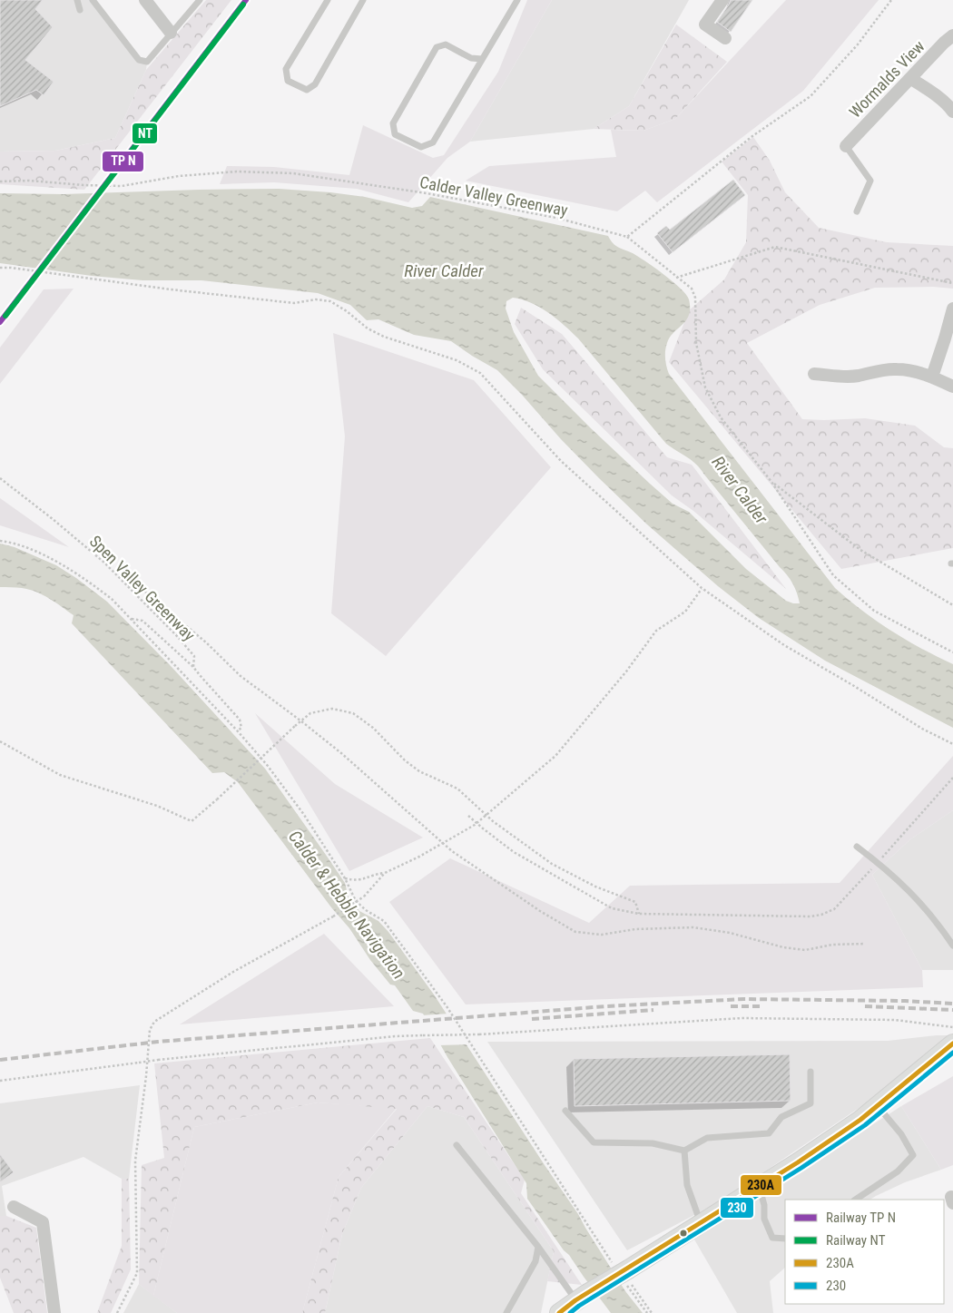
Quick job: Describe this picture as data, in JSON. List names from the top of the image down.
{
  "streets": {
    "street": ["Wormalds View"],
    "path": ["Calder Valley Greenway", "Spen Valley Greenway"]
  },
  "water": ["River Calder", "Calder & Hebble Navigation"],
  "lines": ["rail line NT", "transit line 230A", "transit line 230"],
  "legend": [
    "Railway TP N",
    "Railway NT",
    "230A",
    "230"
  ]
}
